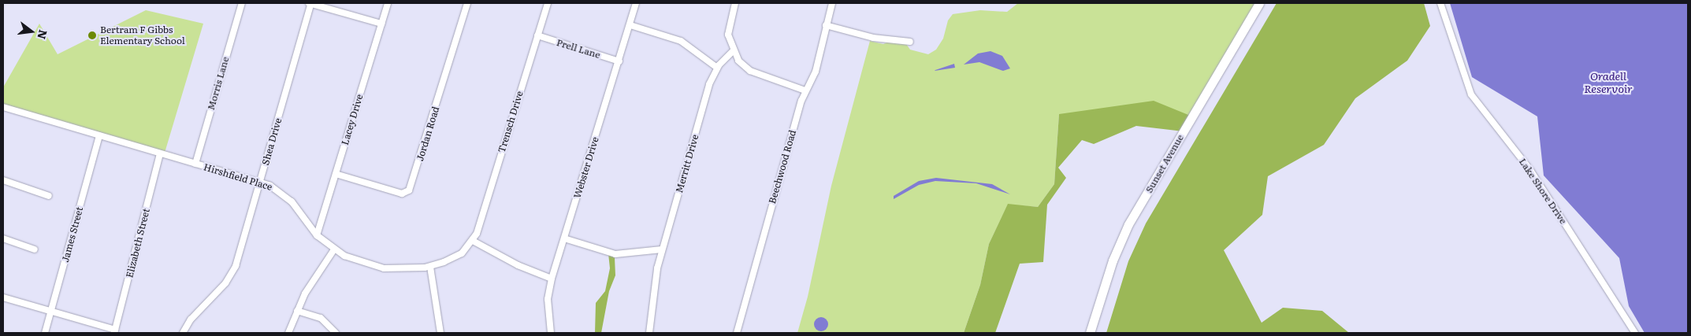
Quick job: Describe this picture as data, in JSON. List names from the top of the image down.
{
  "streets": {
    "street": [
      "Prell Lane",
      "Morris Lane",
      "Lacey Drive",
      "Trensch Drive",
      "Jordan Road",
      "Shea Drive",
      "Merritt Drive",
      "Sunset Avenue",
      "Beechwood Road",
      "Webster Drive",
      "Hirshfield Place",
      "Lake Shore Drive",
      "James Street",
      "Elizabeth Street"
    ]
  },
  "crossings": [
    ["Prell Lane", "Trensch Drive"],
    ["Prell Lane", "Webster Drive"],
    ["Morris Lane", "Hirshfield Place"],
    ["Lacey Drive", "Jordan Road"],
    ["Lacey Drive", "Hirshfield Place"],
    ["Trensch Drive", "Hirshfield Place"],
    ["Shea Drive", "Hirshfield Place"],
    ["Hirshfield Place", "James Street"],
    ["Hirshfield Place", "Elizabeth Street"]
  ],
  "water": ["Oradell Reservoir"],
  "places": ["Bertram F Gibbs Elementary School"],
  "north": "right"
}
